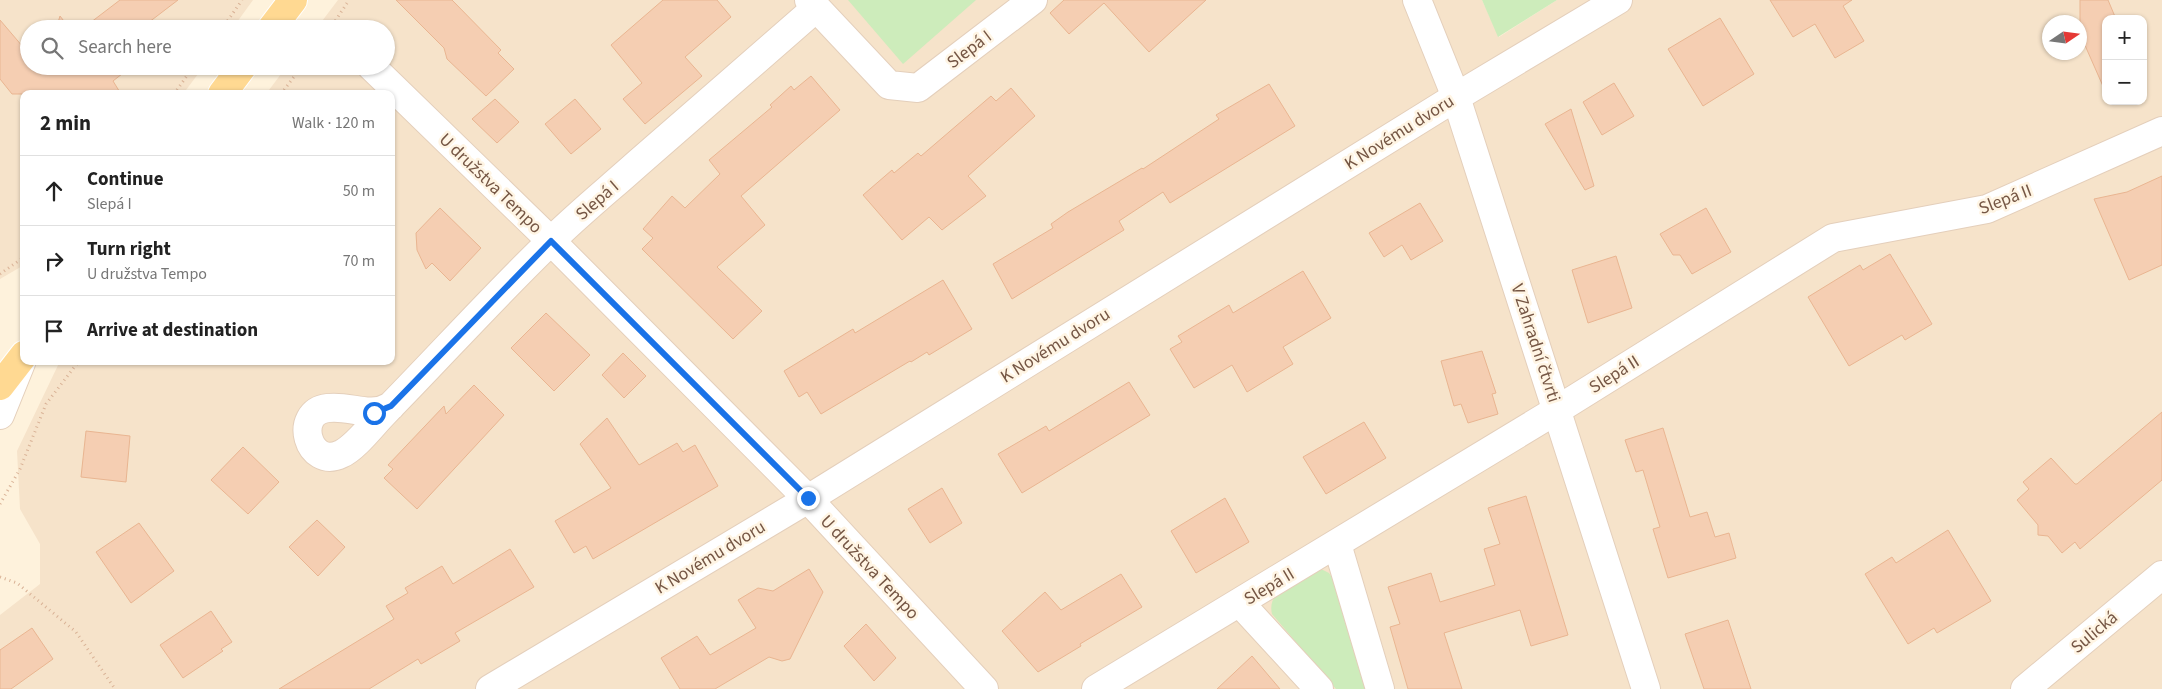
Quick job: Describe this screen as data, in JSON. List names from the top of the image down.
{
  "streets": {
    "street": [
      "Slepá I",
      "K Novému dvoru",
      "U družstva Tempo",
      "Slepá II",
      "V Zahradní čtvrti",
      "Sulická"
    ]
  },
  "crossings": [
    ["Slepá I", "U družstva Tempo"],
    ["K Novému dvoru", "U družstva Tempo"],
    ["K Novému dvoru", "V Zahradní čtvrti"],
    ["Slepá II", "V Zahradní čtvrti"]
  ],
  "north": "right",
  "page": {
    "map_buttons": ["+", "−"],
    "search": "Search here",
    "heading": ["2 min", "Walk · 120 m"],
    "list": [
      ["Continue", "Slepá I", "50 m"],
      ["Turn right", "U družstva Tempo", "70 m"],
      "Arrive at destination"
    ]
  }
}
